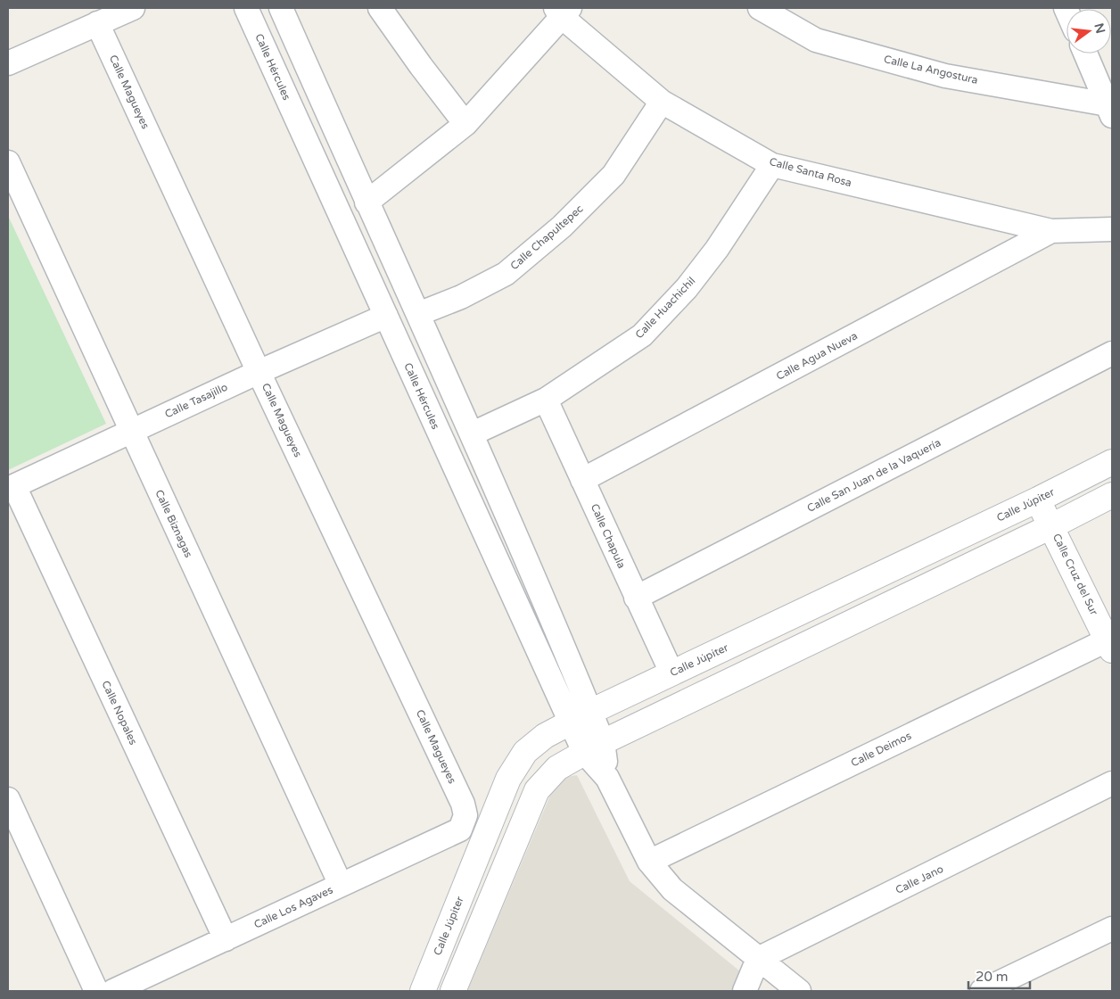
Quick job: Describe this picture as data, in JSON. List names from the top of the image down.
{
  "streets": {
    "street": [
      "Calle Hércules",
      "Calle La Angostura",
      "Calle Magueyes",
      "Calle Santa Rosa",
      "Calle Chapultepec",
      "Calle Huachichil",
      "Calle Agua Nueva",
      "Calle Tasajillo",
      "Calle San Juan de la Vaquería",
      "Calle Júpiter",
      "Calle Biznagas",
      "Calle Chapula",
      "Calle Cruz del Sur",
      "Calle Nopales",
      "Calle Deimos",
      "Calle Jano",
      "Calle Los Agaves"
    ]
  },
  "crossings": [
    ["Calle Hércules", "Calle Chapultepec"],
    ["Calle Hércules", "Calle Huachichil"],
    ["Calle Hércules", "Calle Tasajillo"],
    ["Calle Hércules", "Calle Júpiter"],
    ["Calle Hércules", "Calle Deimos"],
    ["Calle Hércules", "Calle Jano"],
    ["Calle Magueyes", "Calle Tasajillo"],
    ["Calle Magueyes", "Calle Los Agaves"],
    ["Calle Santa Rosa", "Calle Chapultepec"],
    ["Calle Santa Rosa", "Calle Huachichil"],
    ["Calle Santa Rosa", "Calle Agua Nueva"],
    ["Calle Huachichil", "Calle Chapula"],
    ["Calle Agua Nueva", "Calle Chapula"],
    ["Calle Tasajillo", "Calle Biznagas"],
    ["Calle Tasajillo", "Calle Nopales"],
    ["Calle San Juan de la Vaquería", "Calle Chapula"],
    ["Calle Júpiter", "Calle Chapula"],
    ["Calle Júpiter", "Calle Cruz del Sur"],
    ["Calle Biznagas", "Calle Los Agaves"],
    ["Calle Cruz del Sur", "Calle Deimos"],
    ["Calle Nopales", "Calle Los Agaves"]
  ],
  "scale_bar": "20 m",
  "north": "right"
}
